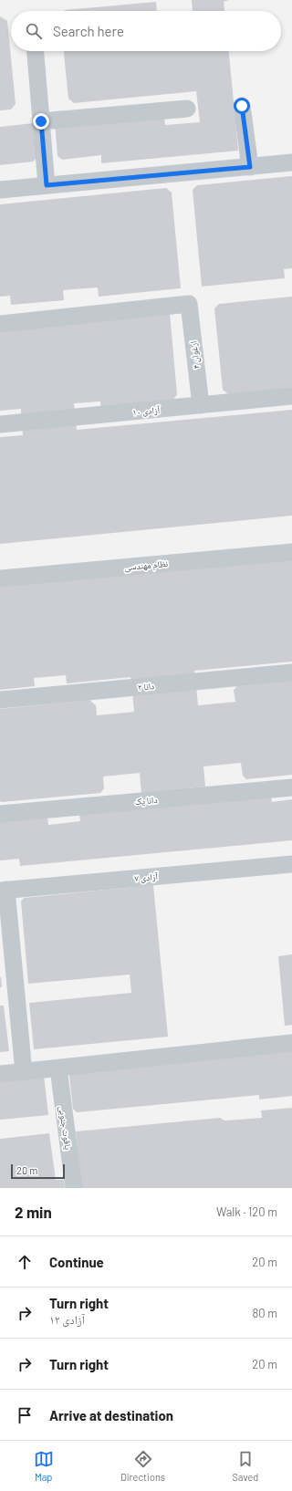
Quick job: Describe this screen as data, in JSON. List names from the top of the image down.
{
  "streets": {
    "street": [
      "ارغوان ۴",
      "آزادی ۱۰",
      "نظام مهندسی",
      "دانا ۲",
      "دانا یک",
      "آزادی ۷",
      "یاقوت جنوبی"
    ]
  },
  "crossings": [
    ["ارغوان ۴", "آزادی ۱۰"]
  ],
  "scale_bar": "20 m",
  "page": {
    "search": "Search here",
    "scale": "20 m",
    "heading": ["2 min", "Walk · 120 m"],
    "list": [
      ["Continue", "20 m"],
      ["Turn right", "آزادی ۱۲", "80 m"],
      ["Turn right", "20 m"],
      "Arrive at destination"
    ],
    "nav": ["Map", "Directions", "Saved"]
  }
}
